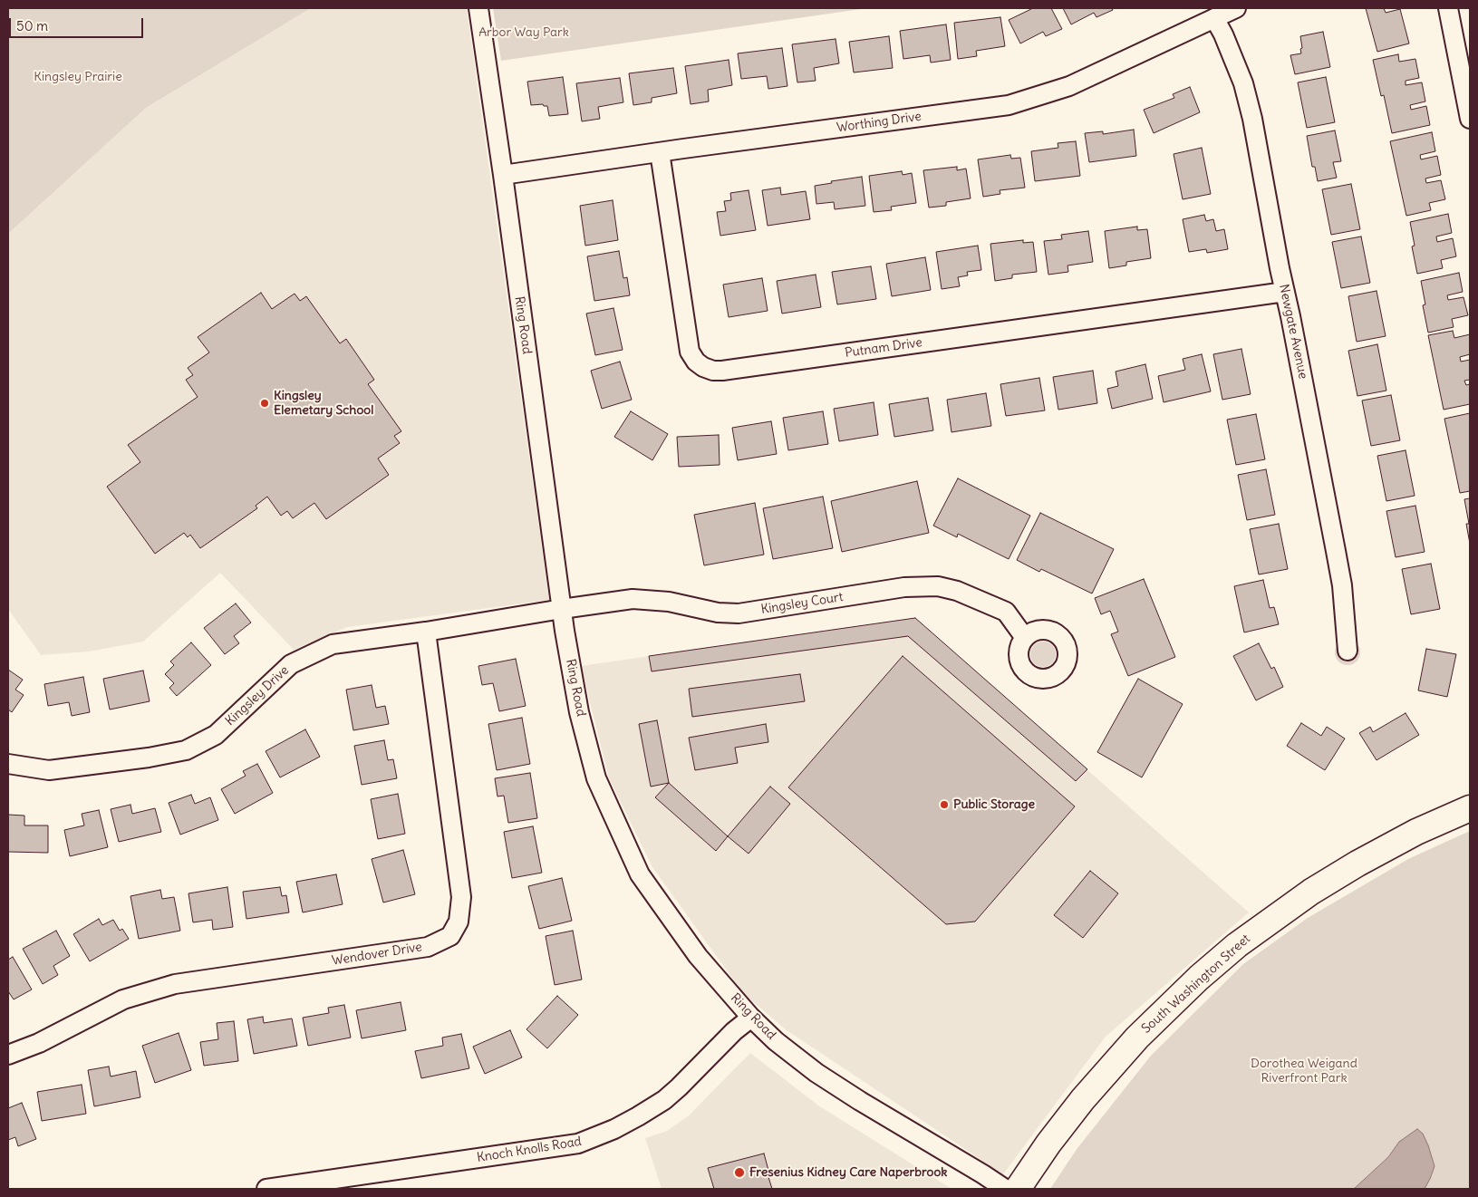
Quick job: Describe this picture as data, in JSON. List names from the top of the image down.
{
  "streets": {
    "main road": ["South Washington Street"],
    "street": [
      "Worthing Drive",
      "Ring Road",
      "Newgate Avenue",
      "Putnam Drive",
      "Kingsley Court",
      "Kingsley Drive",
      "Wendover Drive",
      "Knoch Knolls Road"
    ]
  },
  "crossings": [
    ["Worthing Drive", "Ring Road"],
    ["Worthing Drive", "Newgate Avenue"],
    ["Worthing Drive", "Putnam Drive"],
    ["Ring Road", "Kingsley Court"],
    ["Ring Road", "Kingsley Drive"],
    ["Ring Road", "Knoch Knolls Road"],
    ["Newgate Avenue", "Putnam Drive"],
    ["Kingsley Court", "Kingsley Drive"],
    ["Kingsley Drive", "Wendover Drive"]
  ],
  "parks": ["Arbor Way Park", "Kingsley Prairie", "Dorothea Weigand Riverfront Park"],
  "places": ["Kingsley Elemetary School", "Public Storage", "Fresenius Kidney Care Naperbrook"],
  "scale_bar": "50 m"
}
